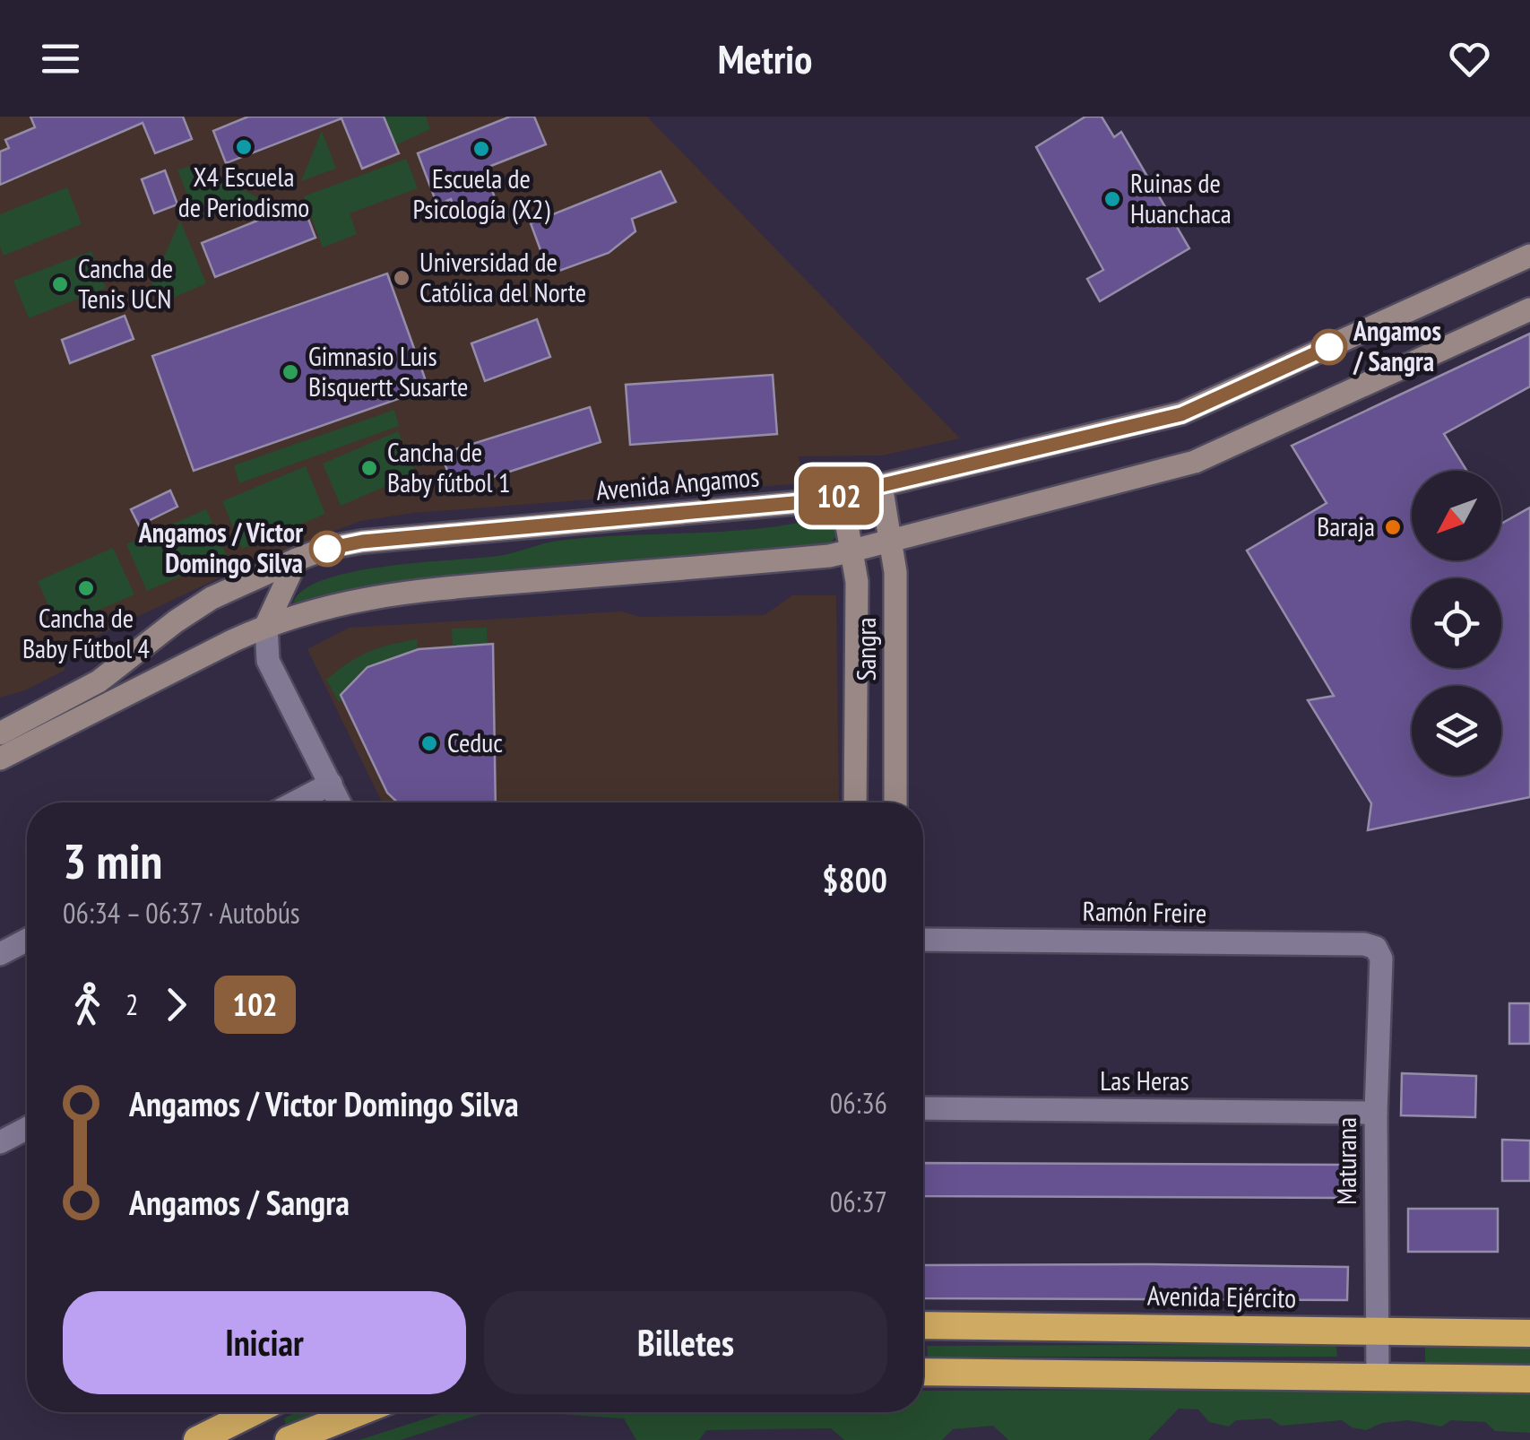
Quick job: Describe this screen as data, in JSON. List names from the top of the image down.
{
  "streets": {
    "highway": ["Avenida Ejército"],
    "main road": ["Avenida Angamos", "Sangra"],
    "street": ["Ramón Freire", "Las Heras", "Maturana"]
  },
  "crossings": [
    ["Avenida Angamos", "Sangra"],
    ["Ramón Freire", "Maturana"],
    ["Las Heras", "Maturana"],
    ["Maturana", "Avenida Ejército"]
  ],
  "places": [
    "X4 Escuela de Periodismo",
    "Escuela de Psicología (X2)",
    "Ruinas de Huanchaca",
    "Universidad de Católica del Norte",
    "Cancha de Tenis UCN",
    "Angamos / Sangra",
    "Gimnasio Luis Bisquertt Susarte",
    "Cancha de Baby fútbol 1",
    "Baraja",
    "Angamos / Victor Domingo Silva",
    "Cancha de Baby Fútbol 4",
    "Ceduc"
  ],
  "lines": ["bus line 102"],
  "north": "bottom left",
  "page": {
    "header": "Metrio",
    "on_map": "102",
    "heading": ["3 min", "06:34 – 06:37 · Autobús", "$800"],
    "legs": ["2", "102"],
    "list": [
      {
        "name": "Angamos / Victor Domingo Silva",
        "value": "06:36"
      },
      {
        "name": "Angamos / Sangra",
        "value": "06:37"
      }
    ],
    "buttons": ["Iniciar", "Billetes"]
  }
}
